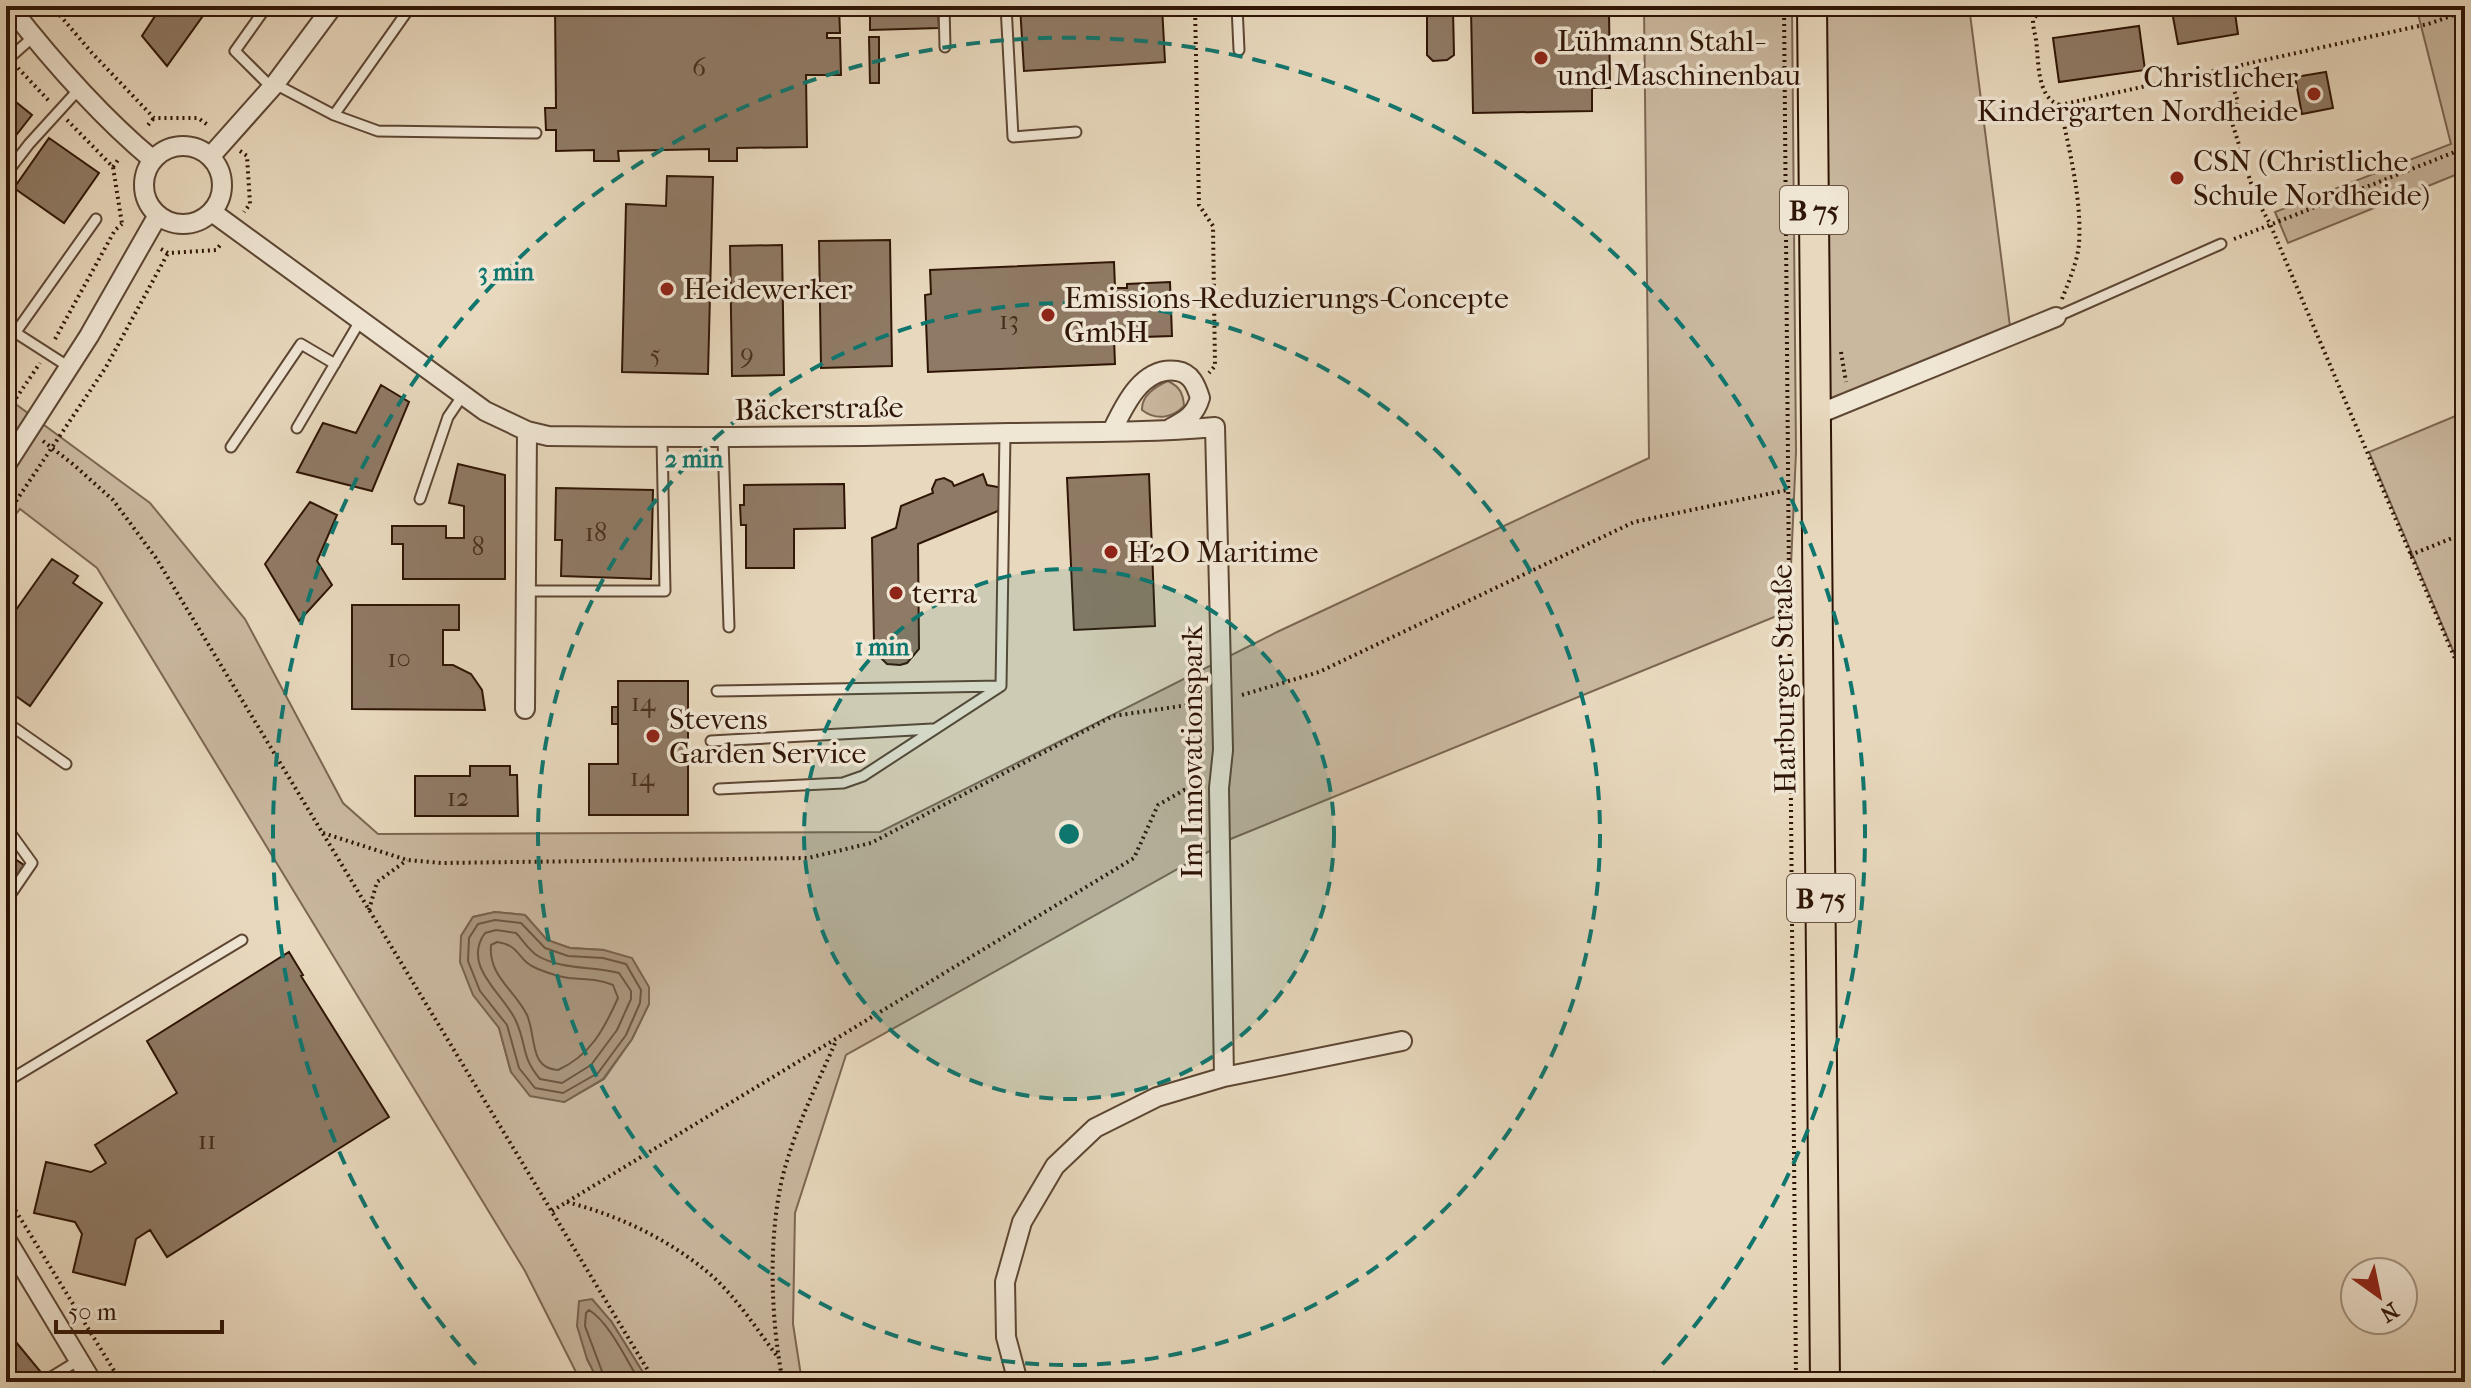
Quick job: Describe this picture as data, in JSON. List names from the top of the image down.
{
  "streets": {
    "main road": ["B 75", "Harburger Straße"],
    "street": ["Bäckerstraße", "Im Innovationspark"]
  },
  "crossings": [
    ["B 75", "Harburger Straße"],
    ["Bäckerstraße", "Im Innovationspark"]
  ],
  "places": [
    "Lühmann Stahl- und Maschinenbau",
    "Christlicher Kindergarten Nordheide",
    "CSN (Christliche Schule Nordheide)",
    "Heidewerker",
    "Emissions-Reduzierungs-Concepte GmbH",
    "H2O Maritime",
    "terra",
    "Stevens Garden Service"
  ],
  "house_numbers": [
    "6",
    "13",
    "9",
    "5",
    "18",
    "8",
    "10",
    "14",
    "14",
    "12",
    "11"
  ],
  "scale_bar": "50 m",
  "north": "bottom right",
  "rings": ["3 min", "2 min", "1 min"]
}
